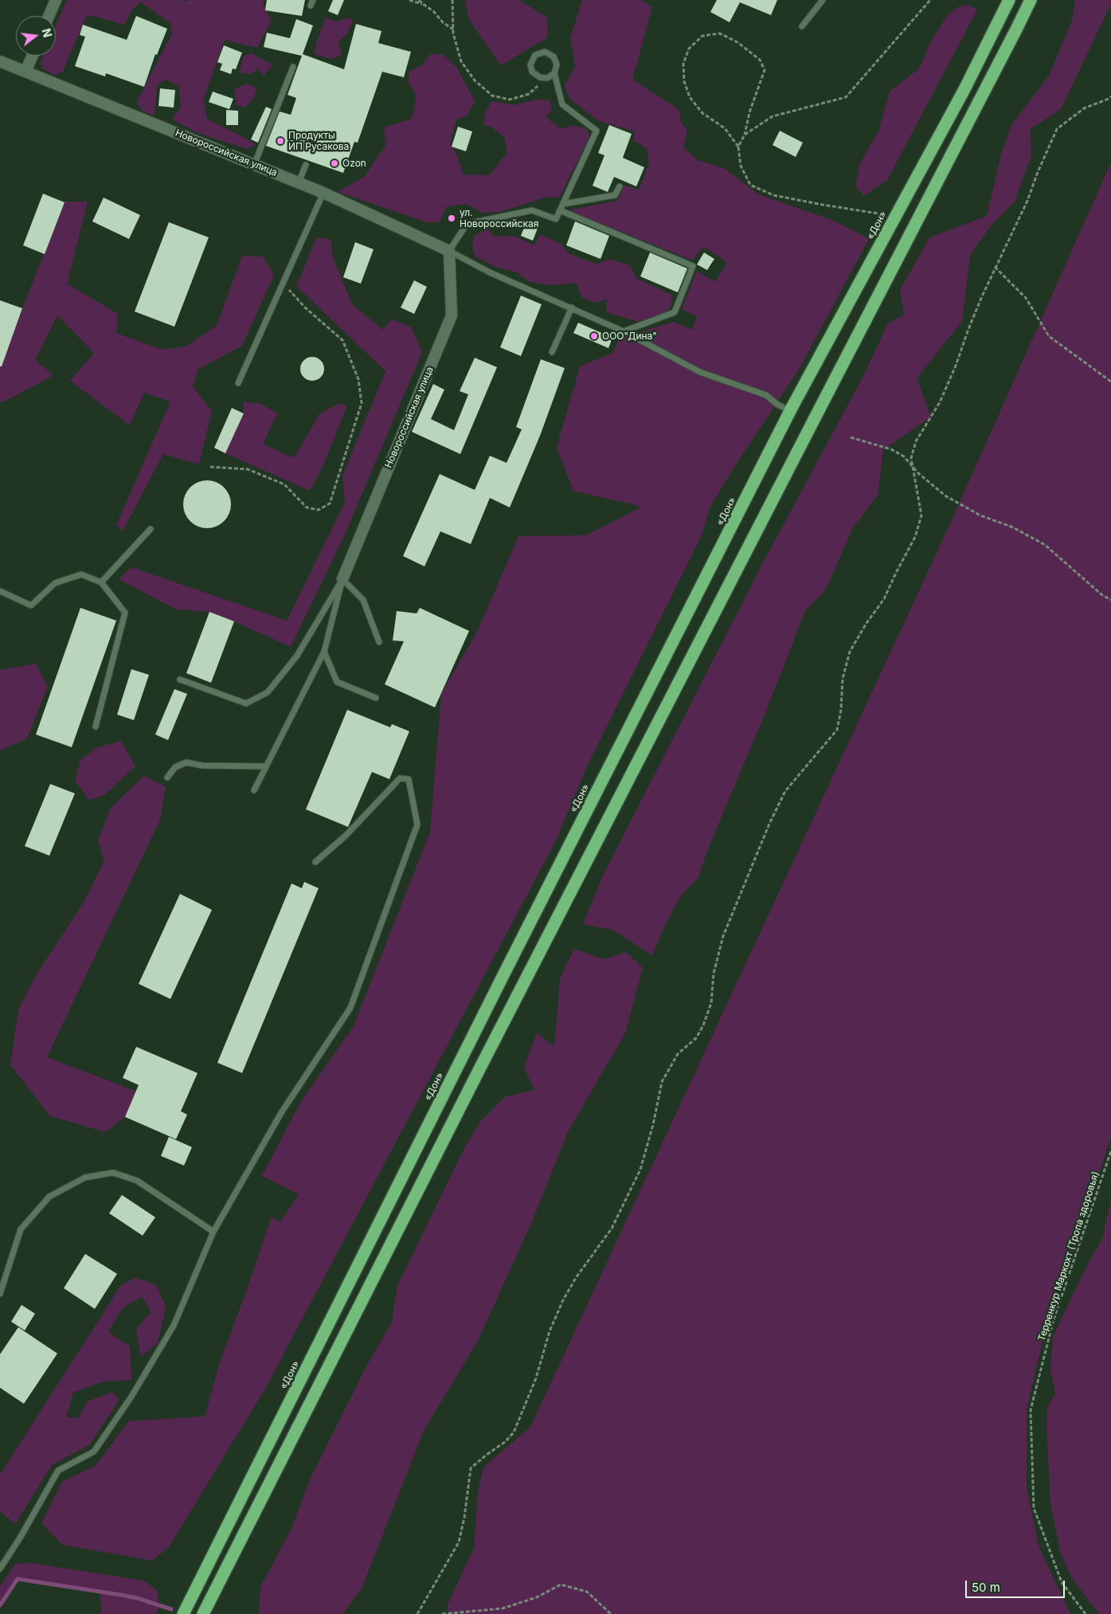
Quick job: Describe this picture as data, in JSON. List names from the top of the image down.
{
  "streets": {
    "highway": ["«Дон»"],
    "street": ["Новороссийская улица"],
    "path": ["Терренкур Маркохт (Тропа здоровья)"]
  },
  "crossings": [
    ["Новороссийская улица", "«Дон»"]
  ],
  "places": [
    "Продукты ИП Русакова",
    "Ozon",
    "ул. Новороссийская",
    "ООО\"Дина\""
  ],
  "scale_bar": "50 m",
  "north": "right"
}
